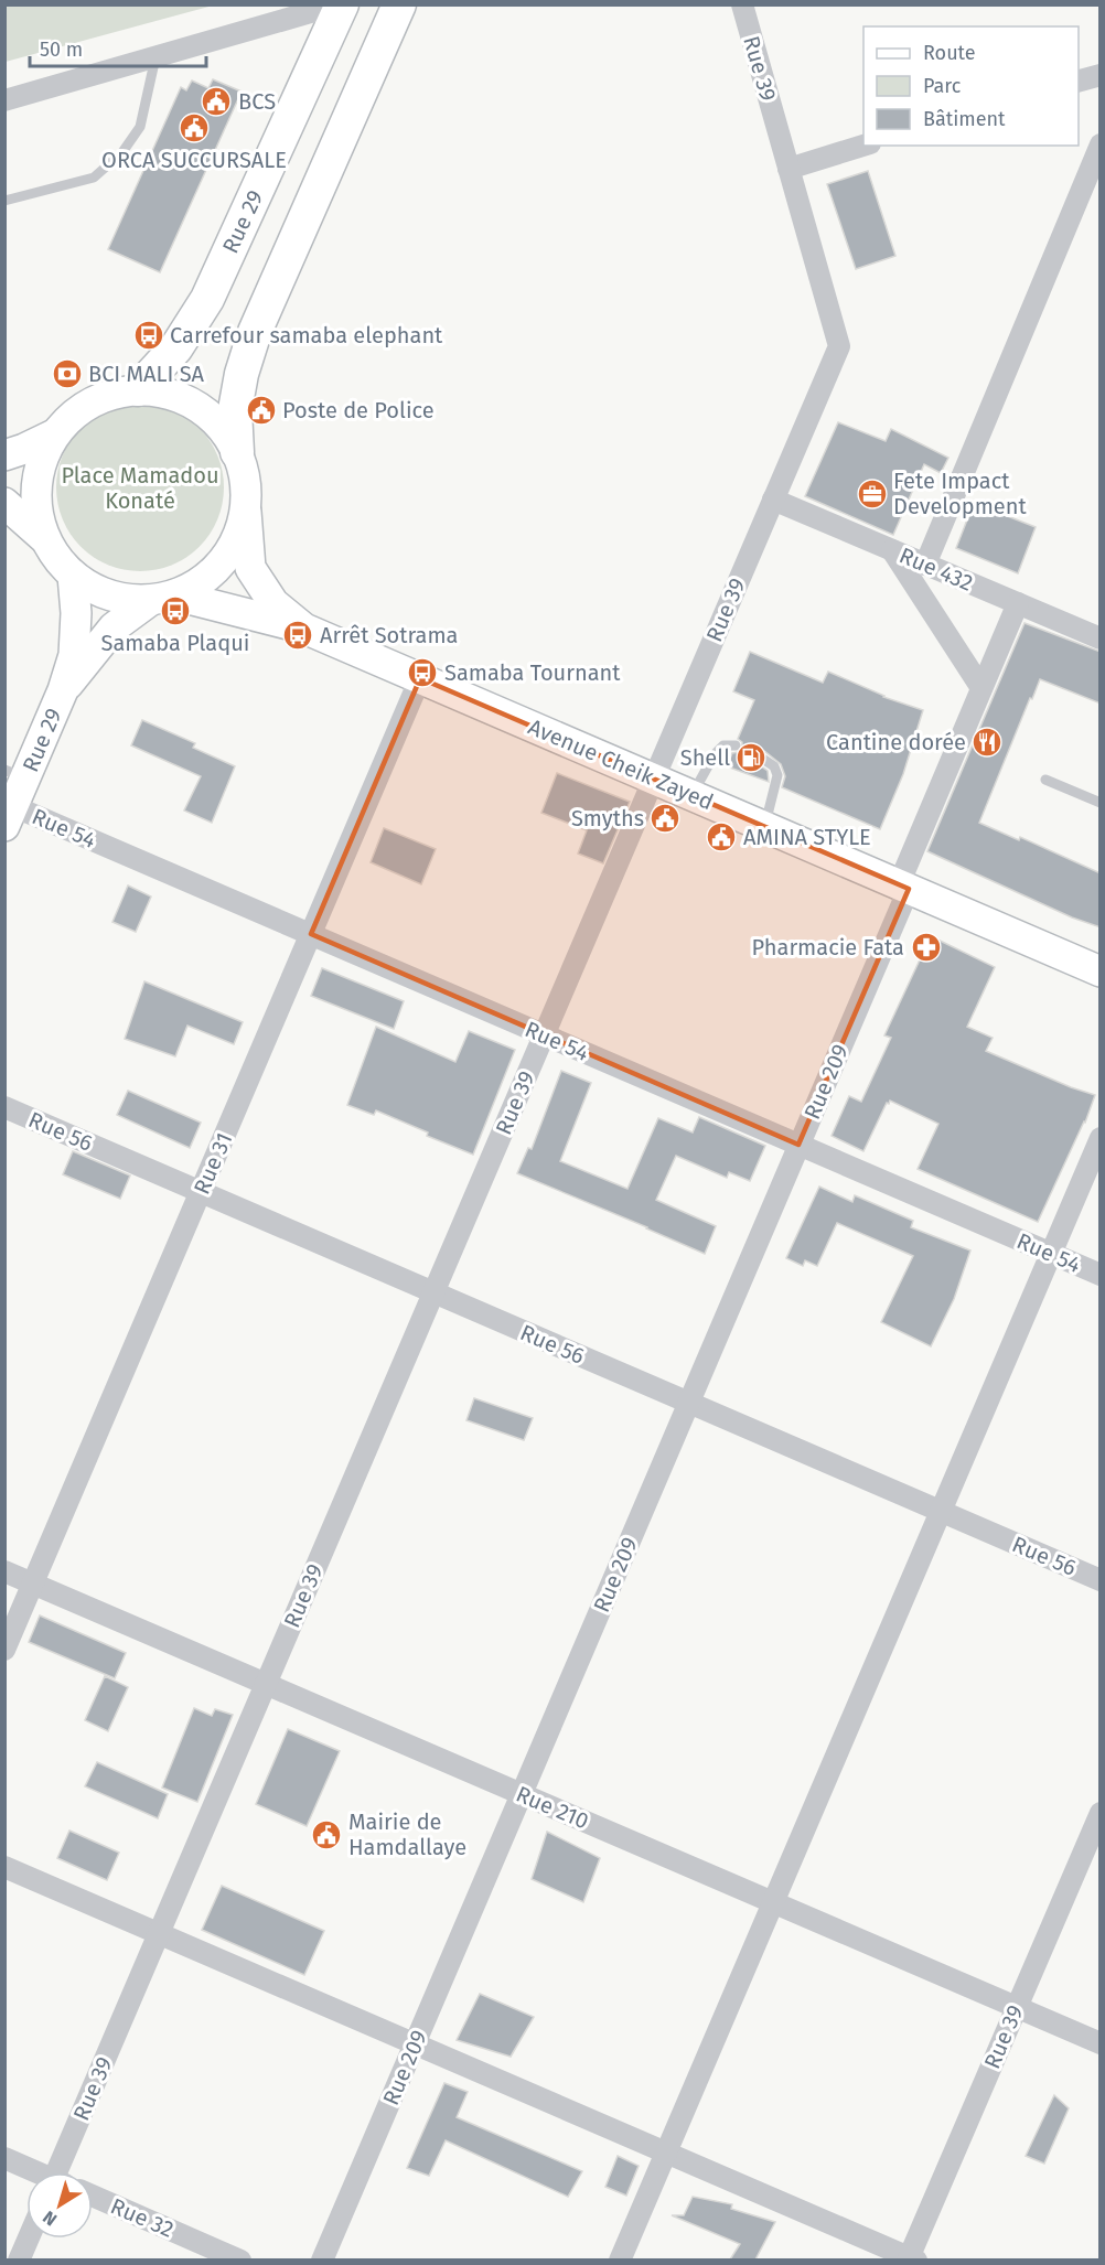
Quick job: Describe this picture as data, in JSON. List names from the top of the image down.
{
  "streets": {
    "main road": ["Rue 29", "Avenue Cheik Zayed"],
    "street": [
      "Rue 39",
      "Rue 432",
      "Rue 54",
      "Rue 209",
      "Rue 56",
      "Rue 31",
      "Rue 210",
      "Rue 32"
    ]
  },
  "crossings": [
    ["Rue 39", "Rue 432"],
    ["Rue 39", "Avenue Cheik Zayed"],
    ["Rue 39", "Rue 54"],
    ["Rue 39", "Rue 56"],
    ["Rue 39", "Rue 210"],
    ["Rue 29", "Avenue Cheik Zayed"],
    ["Rue 29", "Rue 54"],
    ["Rue 432", "Rue 209"],
    ["Avenue Cheik Zayed", "Rue 209"],
    ["Avenue Cheik Zayed", "Rue 31"],
    ["Rue 54", "Rue 209"],
    ["Rue 54", "Rue 31"],
    ["Rue 209", "Rue 56"],
    ["Rue 209", "Rue 210"],
    ["Rue 56", "Rue 31"],
    ["Rue 31", "Rue 210"]
  ],
  "parks": ["Place Mamadou Konaté"],
  "places": {
    "public building": [
      "BCS",
      "ORCA SUCCURSALE",
      "Poste de Police",
      "Smyths",
      "AMINA STYLE",
      "Mairie de Hamdallaye"
    ],
    "bus stop": [
      "Carrefour samaba elephant",
      "Samaba Plaqui",
      "Arrêt Sotrama",
      "Samaba Tournant"
    ],
    "bank": ["BCI MALI SA"],
    "office": ["Fete Impact Development"],
    "restaurant": ["Cantine dorée"],
    "fuel station": ["Shell"],
    "pharmacy": ["Pharmacie Fata"]
  },
  "legend": ["Route", "Parc", "Bâtiment"],
  "scale_bar": "50 m",
  "north": "bottom left"
}
